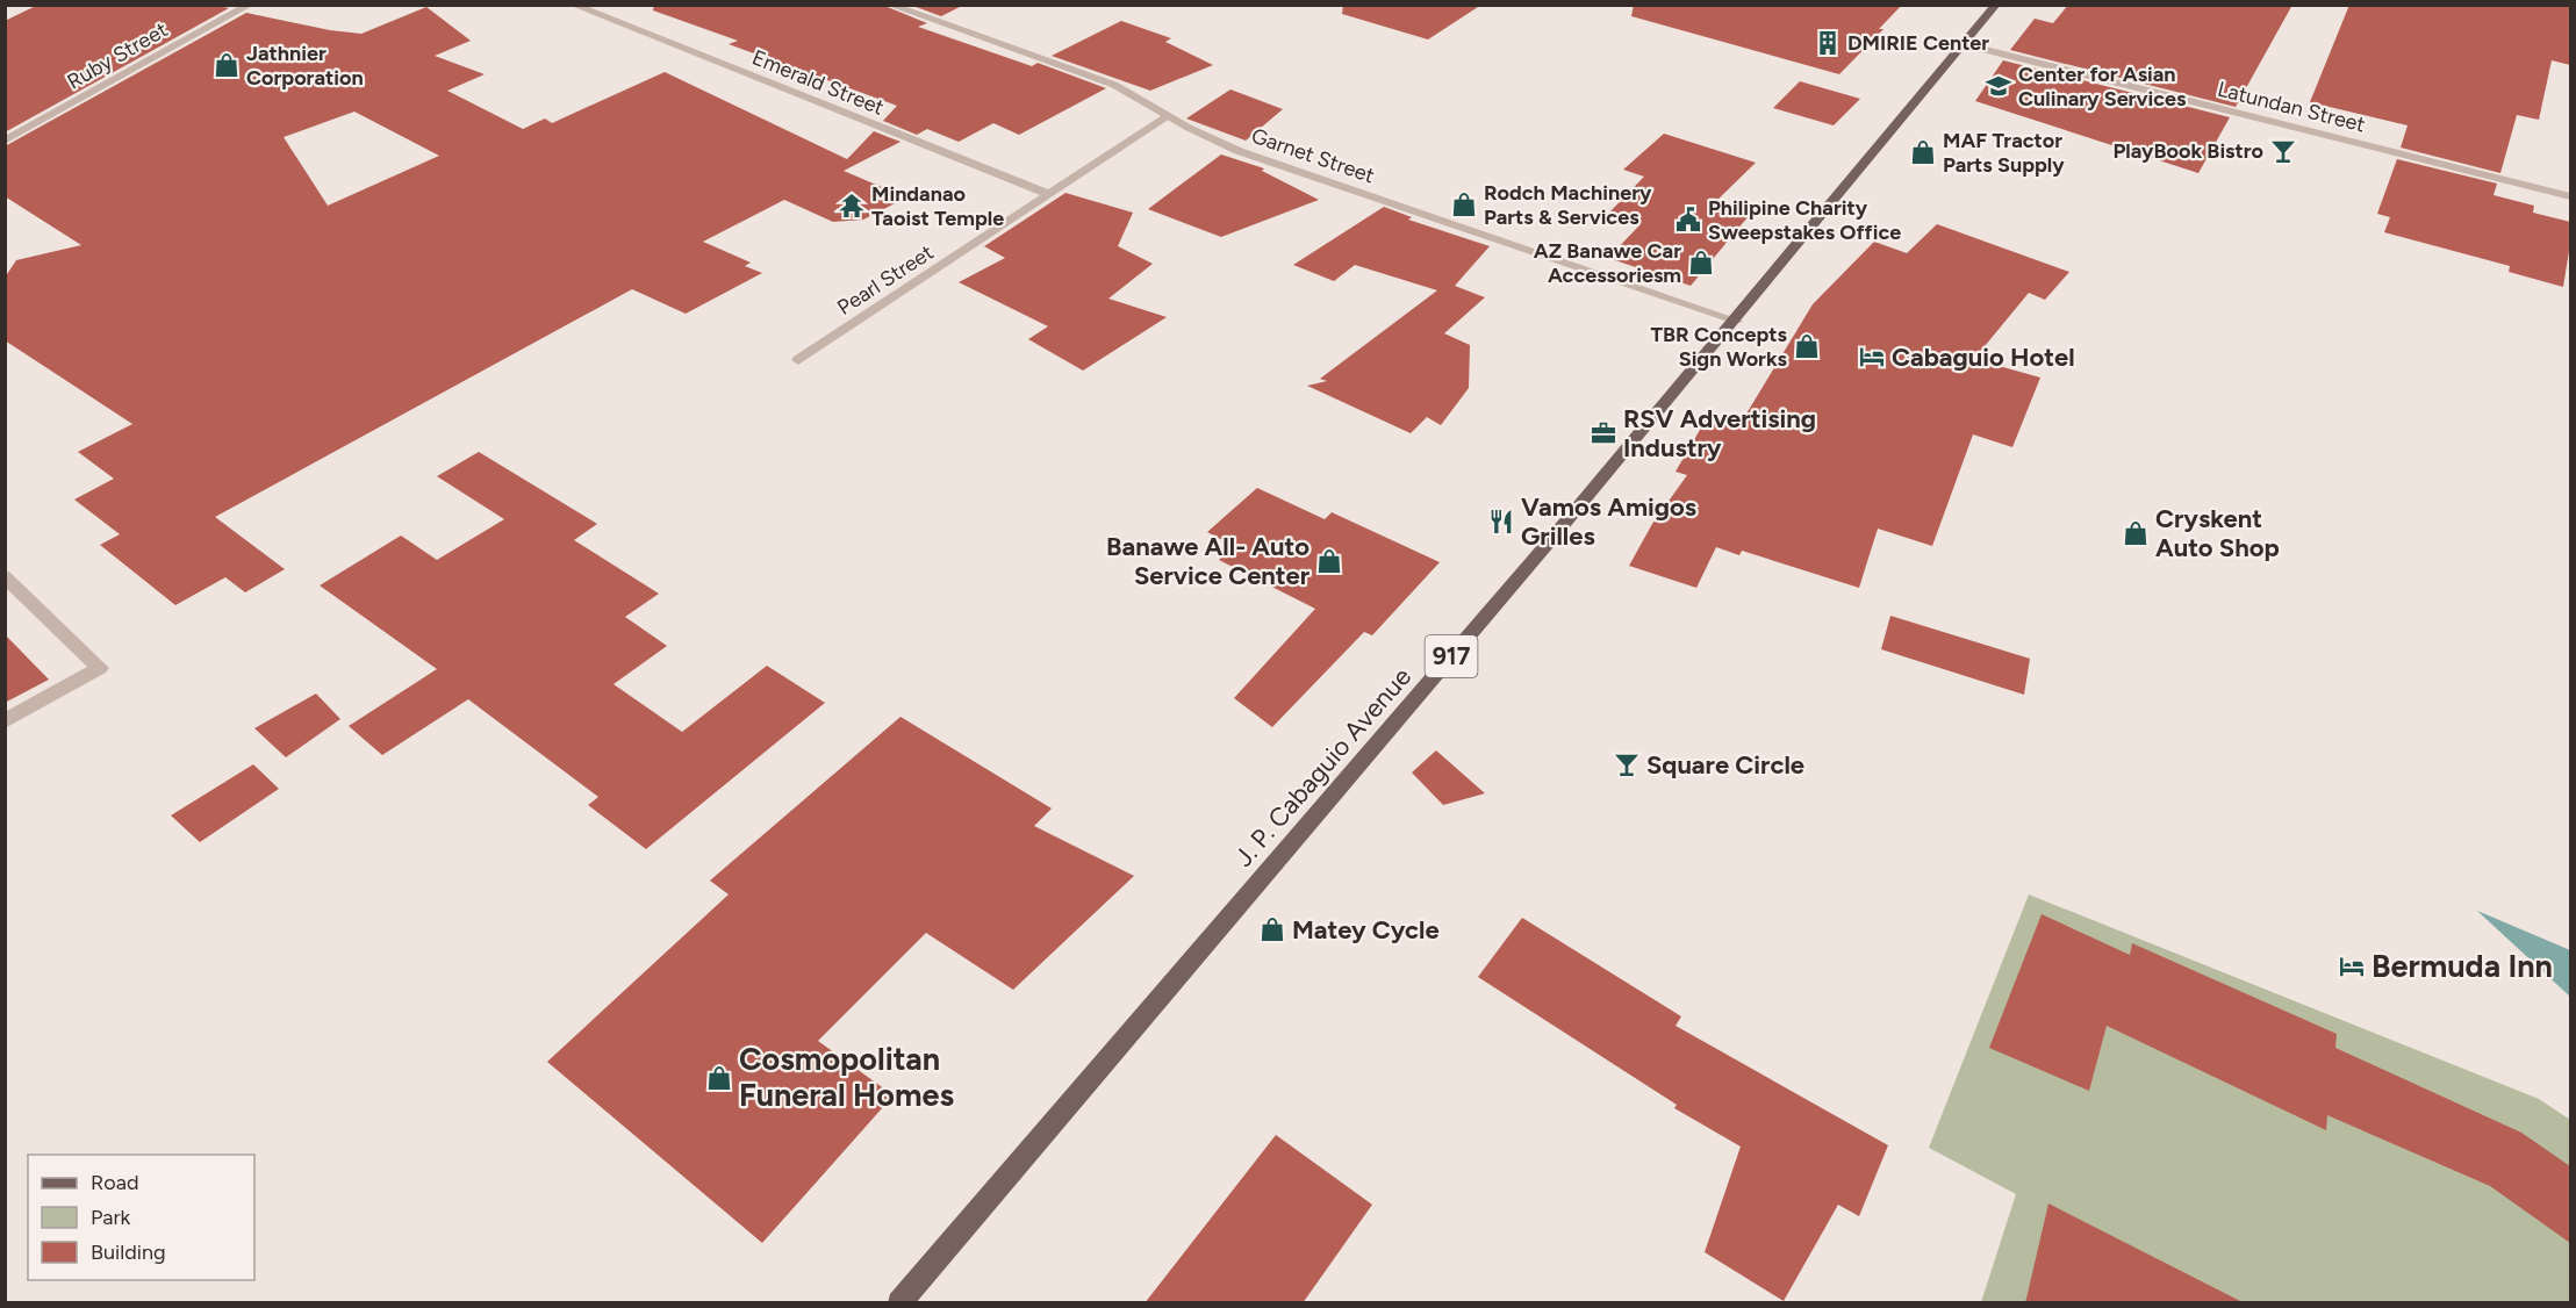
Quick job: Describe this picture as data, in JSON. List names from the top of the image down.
{
  "streets": {
    "main road": ["917", "J. P. Cabaguio Avenue"],
    "street": [
      "Ruby Street",
      "Emerald Street",
      "Latundan Street",
      "Garnet Street",
      "Pearl Street"
    ]
  },
  "crossings": [
    ["Emerald Street", "Pearl Street"],
    ["Latundan Street", "J. P. Cabaguio Avenue"],
    ["Garnet Street", "Pearl Street"],
    ["Garnet Street", "J. P. Cabaguio Avenue"]
  ],
  "places": {
    "building": ["DMIRIE Center"],
    "shop": [
      "Jathnier Corporation",
      "MAF Tractor Parts Supply",
      "Rodch Machinery Parts & Services",
      "AZ Banawe Car Accessoriesm",
      "TBR Concepts Sign Works",
      "Cryskent Auto Shop",
      "Banawe All- Auto Service Center",
      "Matey Cycle",
      "Cosmopolitan Funeral Homes"
    ],
    "school or university": ["Center for Asian Culinary Services"],
    "bar": ["PlayBook Bistro", "Square Circle"],
    "temple": ["Mindanao Taoist Temple"],
    "public building": ["Philipine Charity Sweepstakes Office"],
    "hotel": ["Cabaguio Hotel", "Bermuda Inn"],
    "office": ["RSV Advertising Industry"],
    "restaurant": ["Vamos Amigos Grilles"]
  },
  "legend": ["Road", "Park", "Building"]
}
